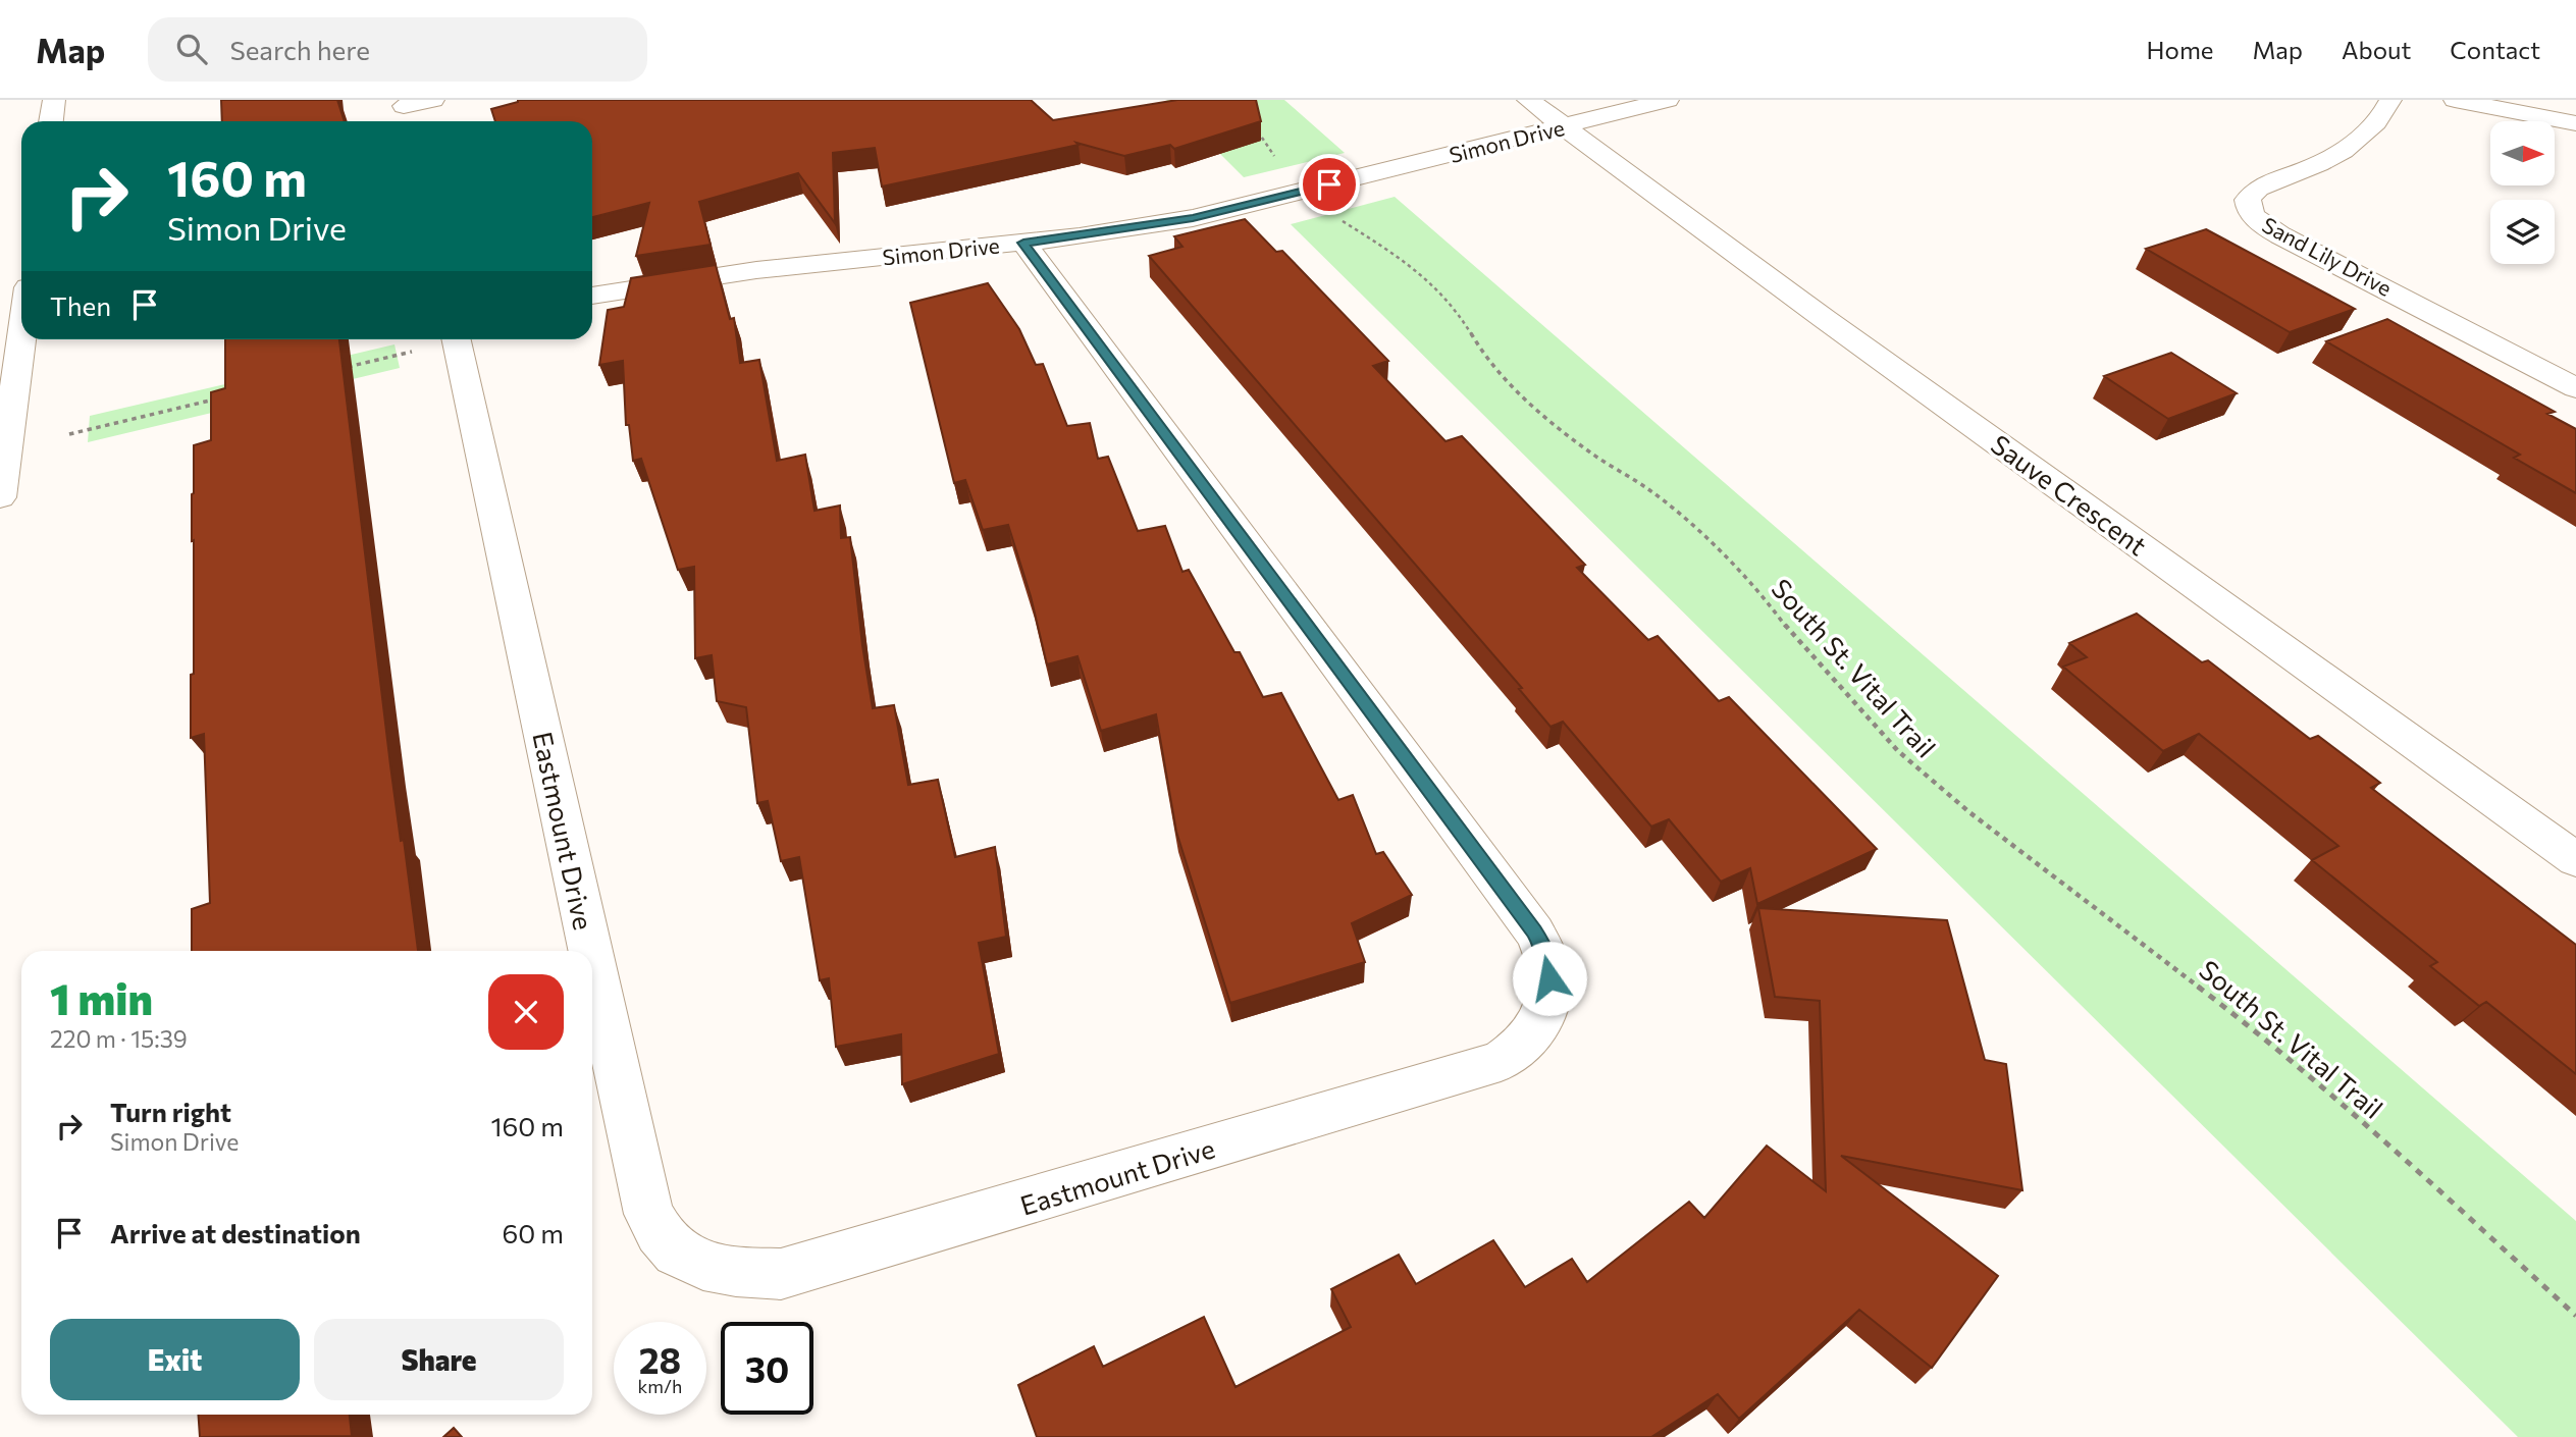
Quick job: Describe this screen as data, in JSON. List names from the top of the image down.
{
  "streets": {
    "street": [
      "Simon Drive",
      "Sand Lily Drive",
      "Sauve Crescent",
      "Eastmount Drive"
    ],
    "path": ["South St. Vital Trail"]
  },
  "crossings": [
    ["Simon Drive", "Sauve Crescent"],
    ["Simon Drive", "South St. Vital Trail"],
    ["Simon Drive", "Eastmount Drive"]
  ],
  "north": "right",
  "page": {
    "header": "Map",
    "search": "Search here",
    "nav": [
      "Home",
      "Map",
      "About",
      "Contact"
    ],
    "turn": ["160 m", "Simon Drive"],
    "then": "Then",
    "heading": ["1 min", "220 m · 15:39"],
    "list": [
      {
        "name": "Turn right",
        "note": "Simon Drive",
        "value": "160 m"
      },
      {
        "name": "Arrive at destination",
        "value": "60 m"
      }
    ],
    "buttons": ["Exit", "Share"],
    "speed": "28 km/h",
    "limit": "30"
  }
}
